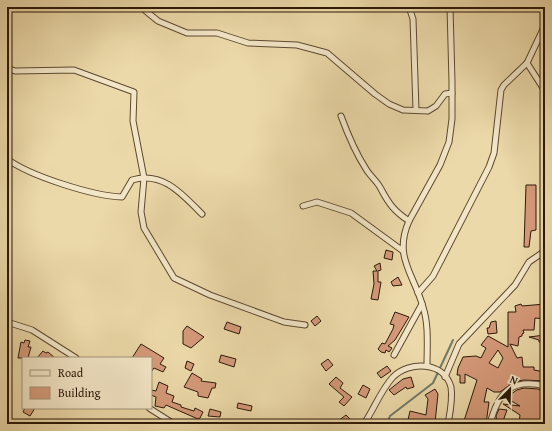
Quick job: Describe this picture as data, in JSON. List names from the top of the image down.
{
  "legend": ["Road", "Building"],
  "north": "top right"
}
